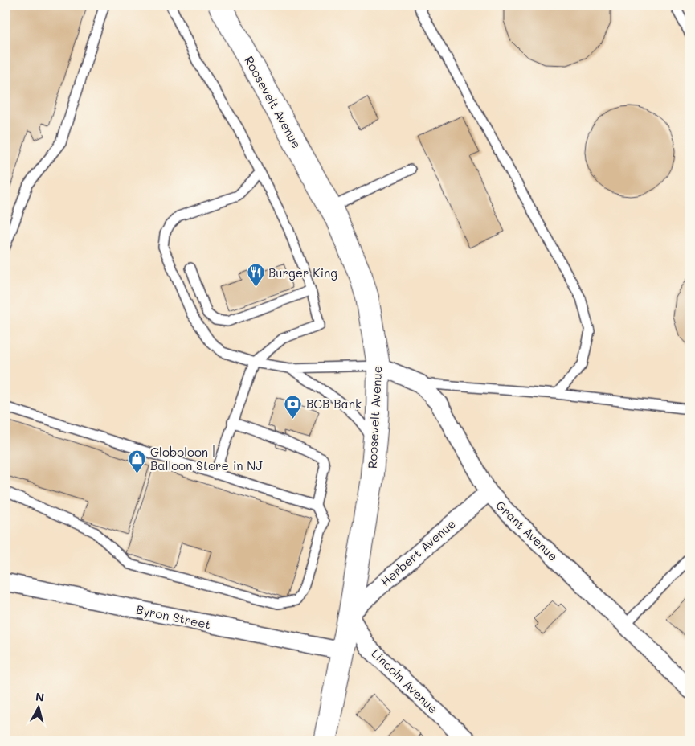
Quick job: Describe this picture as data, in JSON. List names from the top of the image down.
{
  "streets": {
    "street": [
      "Roosevelt Avenue",
      "Grant Avenue",
      "Herbert Avenue",
      "Byron Street",
      "Lincoln Avenue"
    ]
  },
  "crossings": [
    ["Roosevelt Avenue", "Grant Avenue"],
    ["Roosevelt Avenue", "Herbert Avenue"],
    ["Roosevelt Avenue", "Byron Street"],
    ["Roosevelt Avenue", "Lincoln Avenue"],
    ["Grant Avenue", "Herbert Avenue"],
    ["Herbert Avenue", "Lincoln Avenue"]
  ],
  "places": {
    "restaurant": ["Burger King"],
    "bank": ["BCB Bank"],
    "shop": ["Globoloon | Balloon Store in NJ"]
  },
  "north": "top"
}
